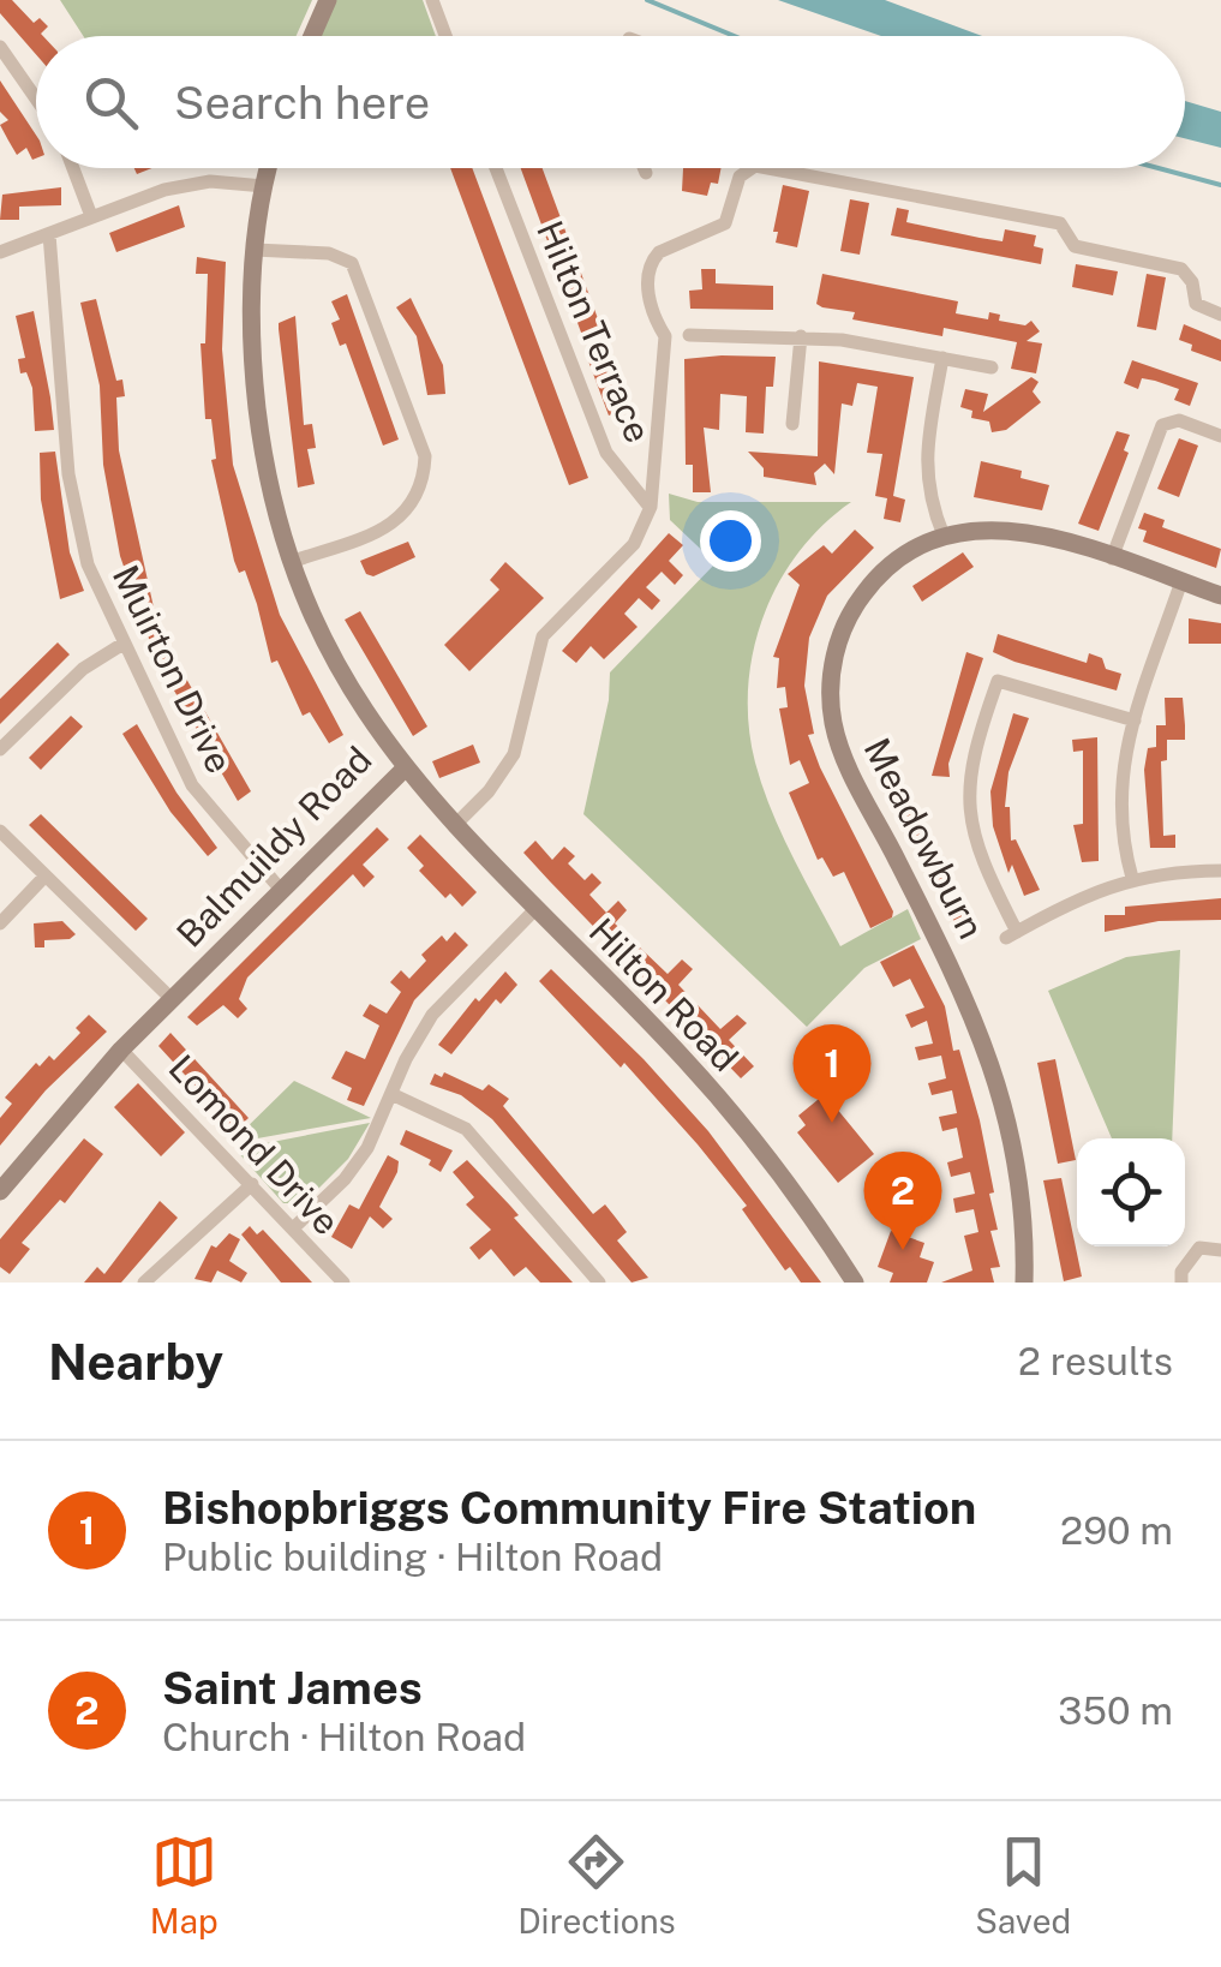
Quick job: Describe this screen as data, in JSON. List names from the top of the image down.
{
  "streets": {
    "street": [
      "Hilton Terrace",
      "Muirton Drive",
      "Meadowburn",
      "Balmuildy Road",
      "Hilton Road",
      "Lomond Drive"
    ]
  },
  "crossings": [
    ["Muirton Drive", "Balmuildy Road"],
    ["Balmuildy Road", "Hilton Road"],
    ["Balmuildy Road", "Lomond Drive"]
  ],
  "page": {
    "search": "Search here",
    "pins": ["1", "2"],
    "heading": ["Nearby", "2 results"],
    "list": [
      {
        "mark": "1",
        "name": "Bishopbriggs Community Fire Station",
        "note": "Public building · Hilton Road",
        "value": "290 m"
      },
      {
        "mark": "2",
        "name": "Saint James",
        "note": "Church · Hilton Road",
        "value": "350 m"
      }
    ],
    "nav": ["Map", "Directions", "Saved"]
  }
}
